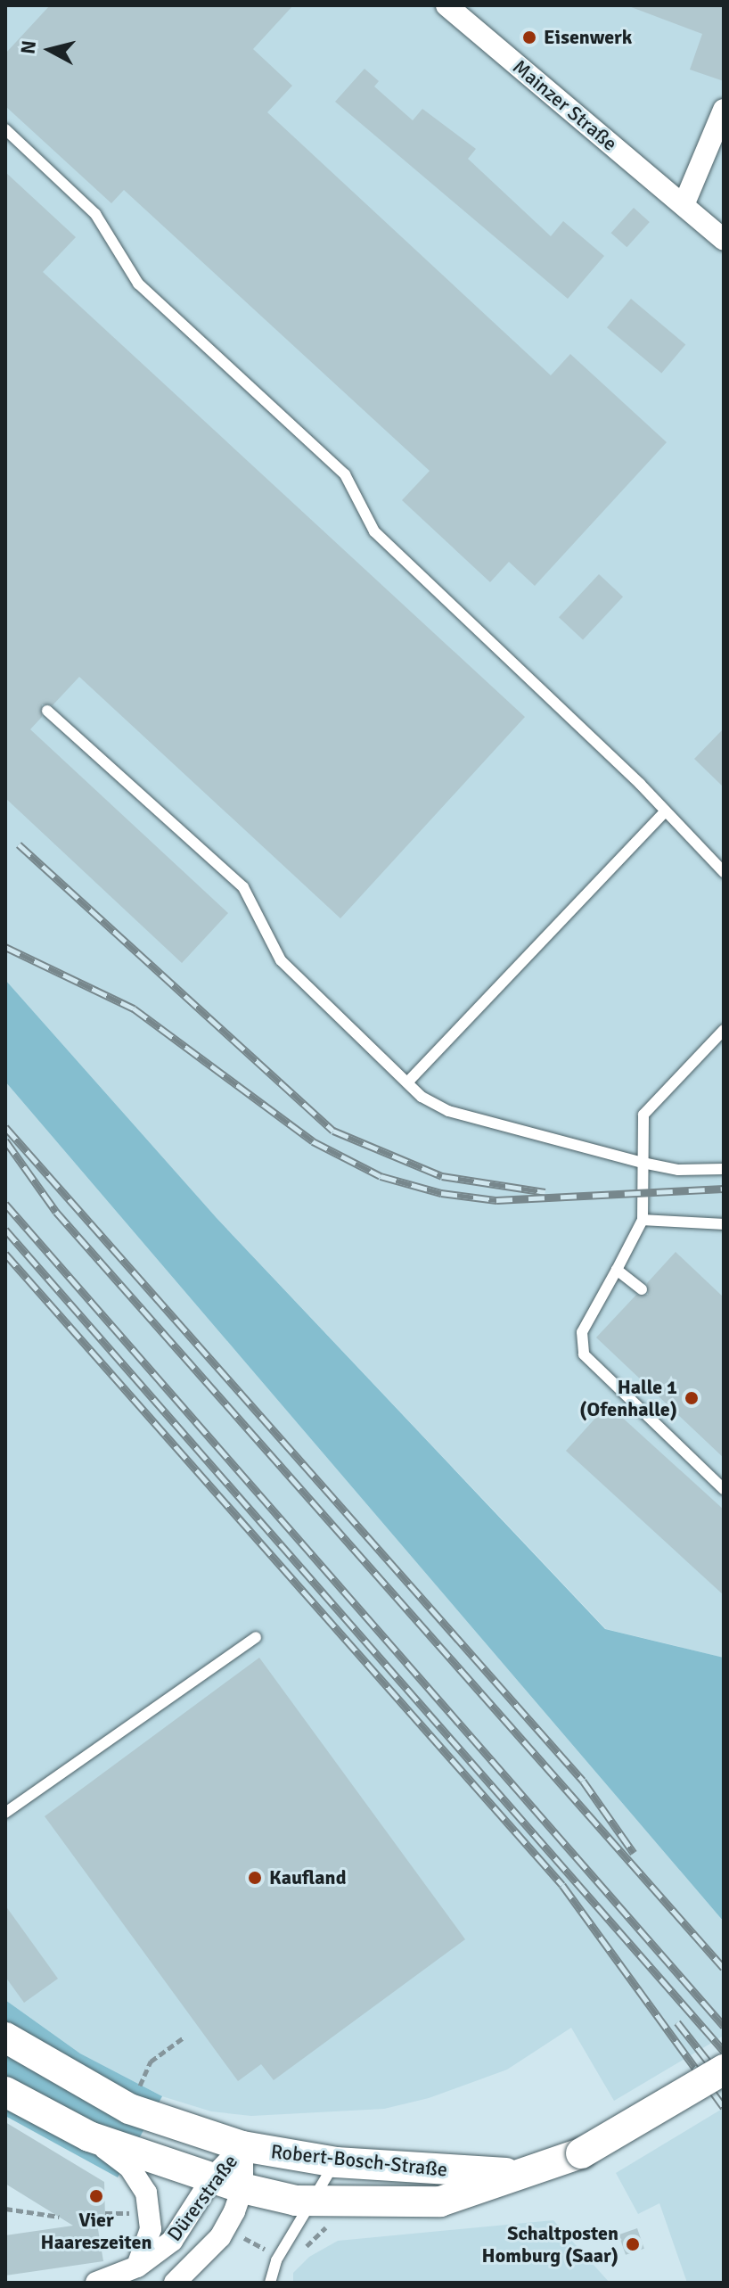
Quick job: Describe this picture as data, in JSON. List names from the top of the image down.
{
  "streets": {
    "main road": ["Robert-Bosch-Straße"],
    "street": ["Mainzer Straße", "Dürerstraße"]
  },
  "crossings": [
    ["Robert-Bosch-Straße", "Dürerstraße"]
  ],
  "places": [
    "Eisenwerk",
    "Halle 1 (Ofenhalle)",
    "Kaufland",
    "Vier Haareszeiten",
    "Schaltposten Homburg (Saar)"
  ],
  "north": "left"
}
